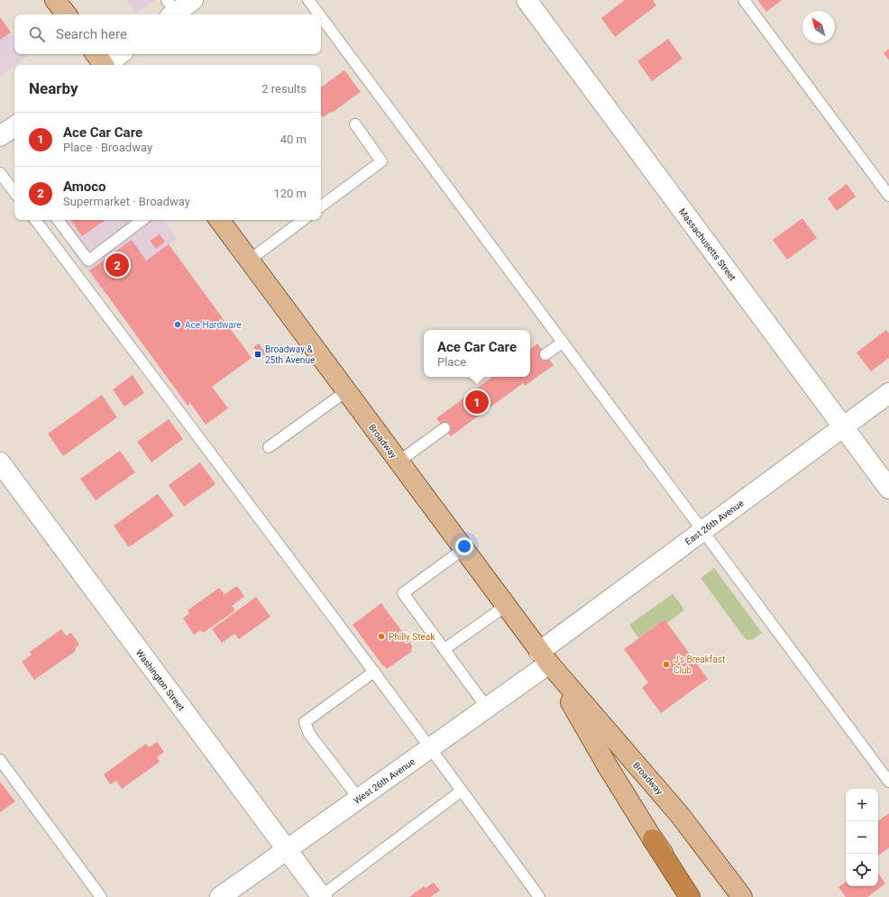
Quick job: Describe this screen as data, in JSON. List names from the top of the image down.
{
  "streets": {
    "main road": ["Broadway"],
    "street": [
      "Massachusetts Street",
      "East 26th Avenue",
      "Washington Street",
      "West 26th Avenue"
    ]
  },
  "crossings": [
    ["Massachusetts Street", "East 26th Avenue"],
    ["Broadway", "East 26th Avenue"],
    ["Broadway", "West 26th Avenue"],
    ["East 26th Avenue", "West 26th Avenue"],
    ["Washington Street", "West 26th Avenue"]
  ],
  "places": {
    "other": ["Ace Hardware", "Philly Steak", "J's Breakfast Club"],
    "transit": ["Broadway & 25th Avenue"]
  },
  "north": "top left",
  "page": {
    "search": "Search here",
    "heading": ["Nearby", "2 results"],
    "list": [
      {
        "mark": "1",
        "name": "Ace Car Care",
        "note": "Place · Broadway",
        "value": "40 m"
      },
      {
        "mark": "2",
        "name": "Amoco",
        "note": "Supermarket · Broadway",
        "value": "120 m"
      }
    ],
    "pins": ["2", "1"],
    "popup": ["Ace Car Care", "Place"],
    "map_buttons": ["+", "−"]
  }
}
